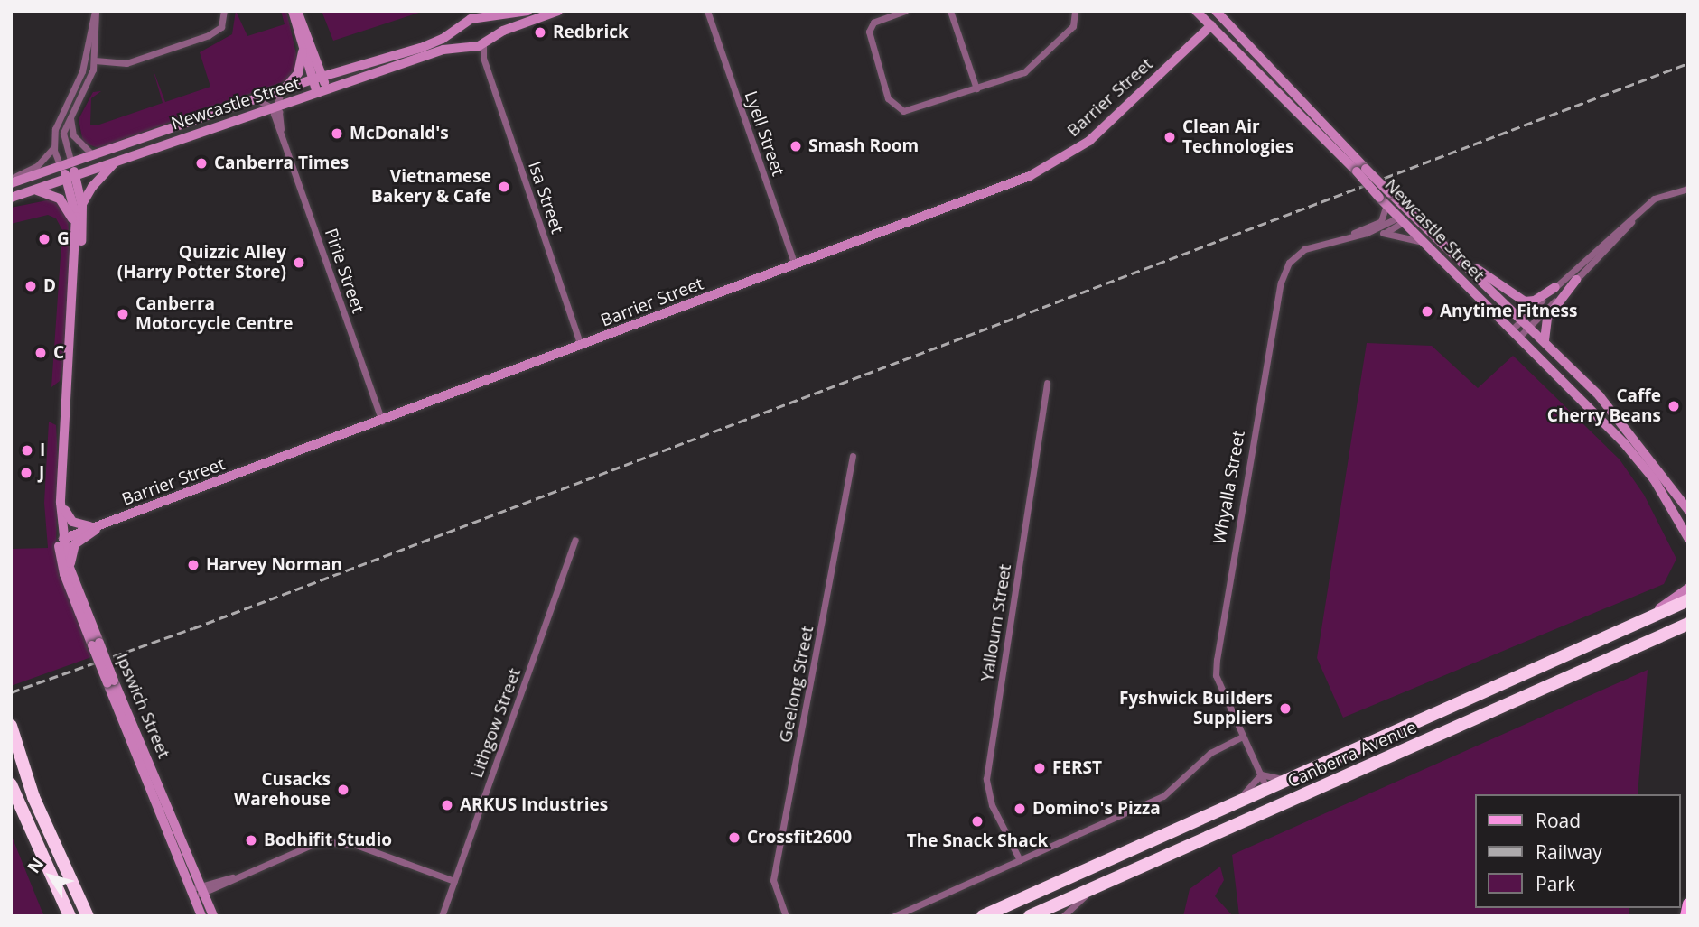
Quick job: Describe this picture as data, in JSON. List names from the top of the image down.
{
  "streets": {
    "highway": ["Canberra Avenue"],
    "main road": ["Barrier Street", "Newcastle Street", "Ipswich Street"],
    "street": [
      "Lyell Street",
      "Isa Street",
      "Pirie Street",
      "Whyalla Street",
      "Yallourn Street",
      "Geelong Street",
      "Lithgow Street"
    ]
  },
  "crossings": [
    ["Barrier Street", "Newcastle Street"],
    ["Barrier Street", "Lyell Street"],
    ["Barrier Street", "Isa Street"],
    ["Barrier Street", "Pirie Street"],
    ["Barrier Street", "Ipswich Street"],
    ["Newcastle Street", "Isa Street"],
    ["Newcastle Street", "Pirie Street"],
    ["Newcastle Street", "Whyalla Street"],
    ["Newcastle Street", "Ipswich Street"],
    ["Whyalla Street", "Canberra Avenue"]
  ],
  "places": [
    "Redbrick",
    "McDonald's",
    "Clean Air Technologies",
    "Smash Room",
    "Canberra Times",
    "Vietnamese Bakery & Cafe",
    "G",
    "Quizzic Alley (Harry Potter Store)",
    "D",
    "Anytime Fitness",
    "Canberra Motorcycle Centre",
    "C",
    "Caffe Cherry Beans",
    "I",
    "J",
    "Harvey Norman",
    "Fyshwick Builders Suppliers",
    "FERST",
    "Cusacks Warehouse",
    "ARKUS Industries",
    "Domino's Pizza",
    "The Snack Shack",
    "Crossfit2600",
    "Bodhifit Studio"
  ],
  "legend": ["Road", "Railway", "Park"],
  "north": "top left"
}
